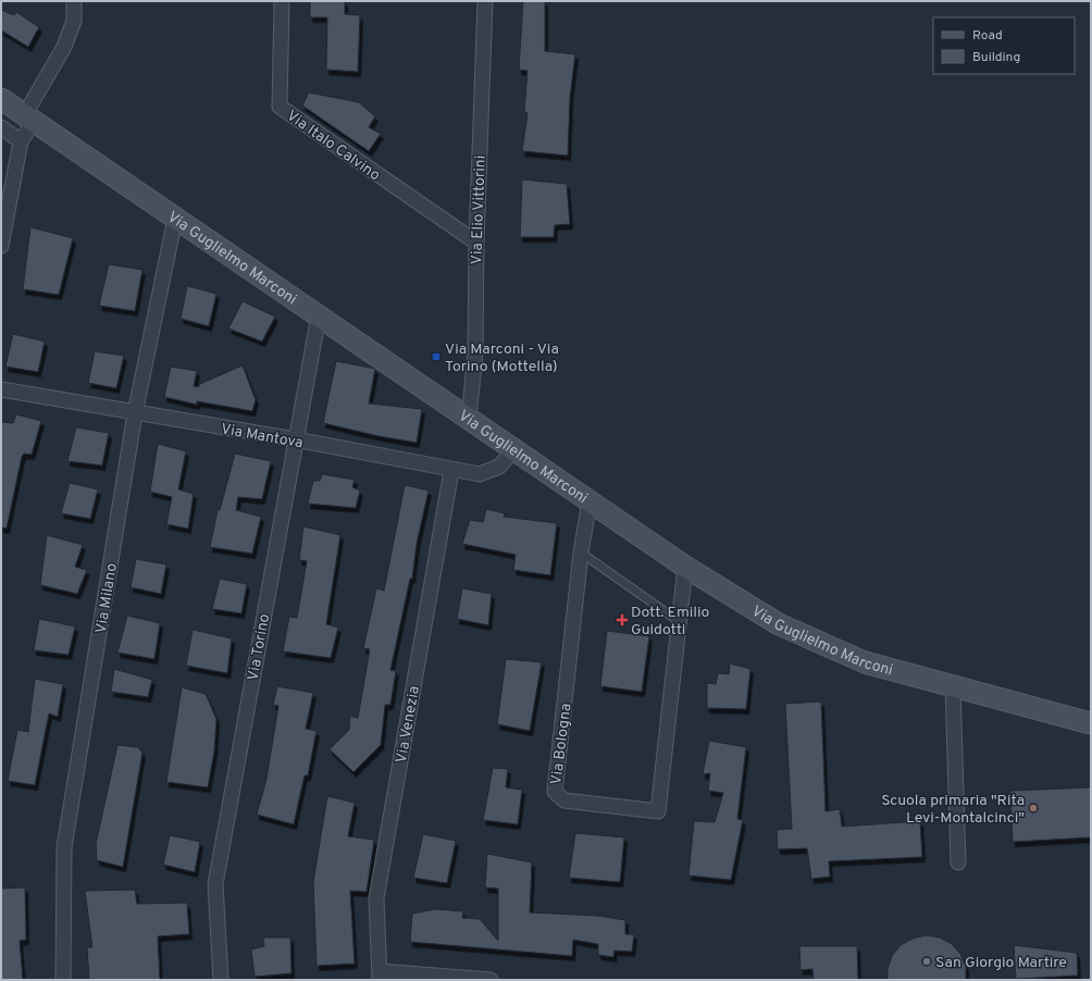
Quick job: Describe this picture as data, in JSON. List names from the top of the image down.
{
  "streets": {
    "main road": ["Via Guglielmo Marconi"],
    "street": [
      "Via Italo Calvino",
      "Via Elio Vittorini",
      "Via Mantova",
      "Via Milano",
      "Via Torino",
      "Via Venezia",
      "Via Bologna"
    ]
  },
  "crossings": [
    ["Via Italo Calvino", "Via Elio Vittorini"],
    ["Via Elio Vittorini", "Via Guglielmo Marconi"],
    ["Via Guglielmo Marconi", "Via Mantova"],
    ["Via Guglielmo Marconi", "Via Milano"],
    ["Via Guglielmo Marconi", "Via Torino"],
    ["Via Guglielmo Marconi", "Via Bologna"],
    ["Via Mantova", "Via Milano"],
    ["Via Mantova", "Via Torino"],
    ["Via Mantova", "Via Venezia"]
  ],
  "places": {
    "transit": ["Via Marconi - Via Torino (Mottella)"],
    "health": ["Dott. Emilio Guidotti"],
    "other": ["Scuola primaria \"Rita Levi-Montalcinci\"", "San Giorgio Martire"]
  },
  "legend": ["Road", "Building"]
}
